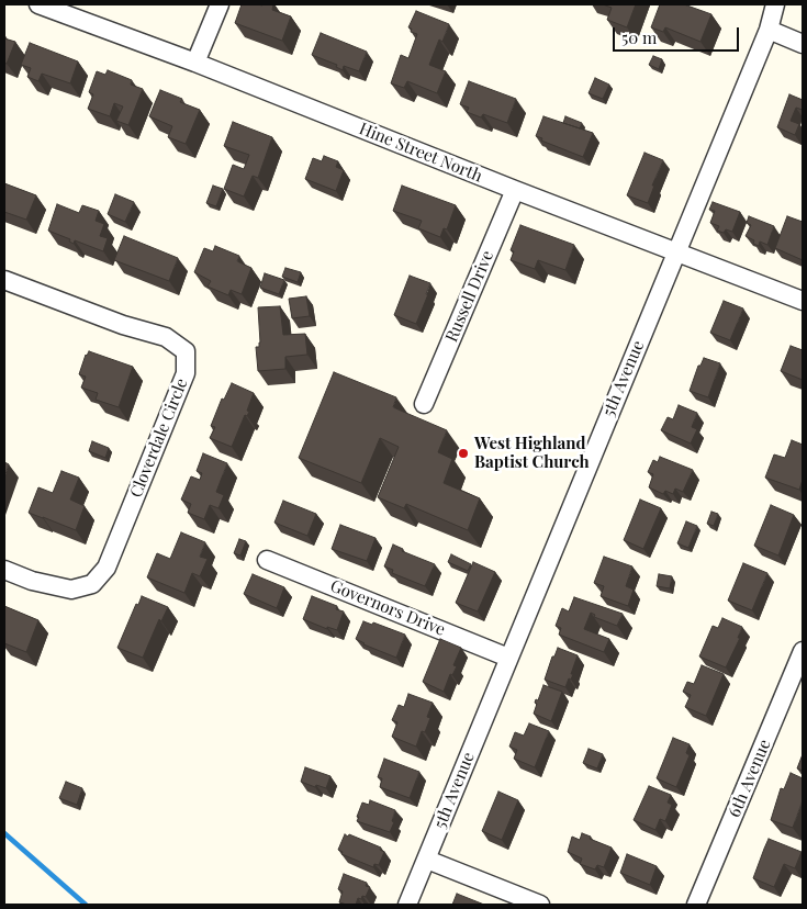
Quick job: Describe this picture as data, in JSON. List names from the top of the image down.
{
  "streets": {
    "street": [
      "Hine Street North",
      "Russell Drive",
      "5th Avenue",
      "Cloverdale Circle",
      "Governors Drive",
      "6th Avenue"
    ]
  },
  "crossings": [
    ["Hine Street North", "Russell Drive"],
    ["Hine Street North", "5th Avenue"],
    ["5th Avenue", "Governors Drive"]
  ],
  "places": ["West Highland Baptist Church"],
  "scale_bar": "50 m"
}
